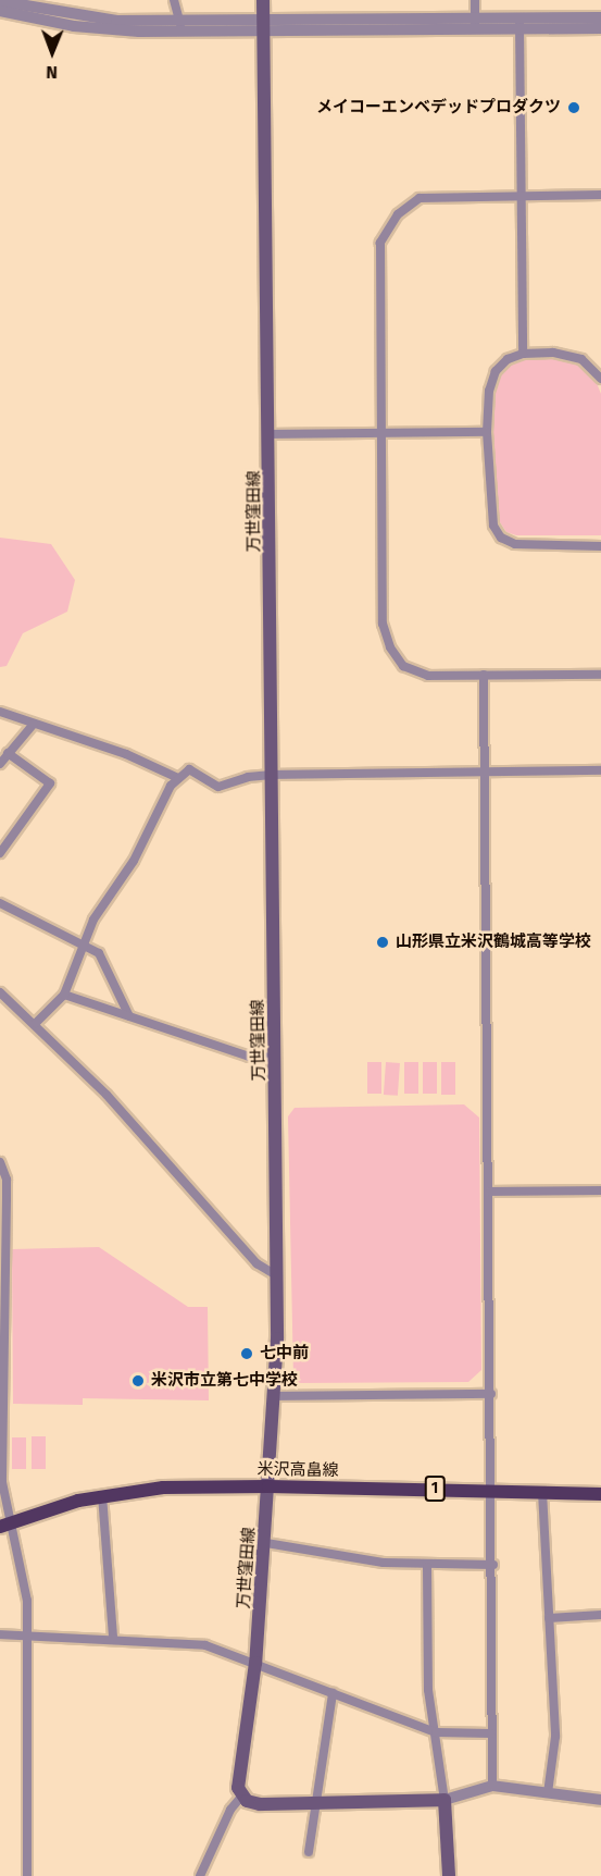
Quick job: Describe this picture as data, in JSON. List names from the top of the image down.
{
  "streets": {
    "main road": ["万世窪田線", "米沢高畠線", "1"]
  },
  "crossings": [
    ["万世窪田線", "米沢高畠線"]
  ],
  "places": [
    "メイコーエンベデッドプロダクツ",
    "山形県立米沢鶴城高等学校",
    "七中前",
    "米沢市立第七中学校"
  ],
  "north": "bottom"
}
